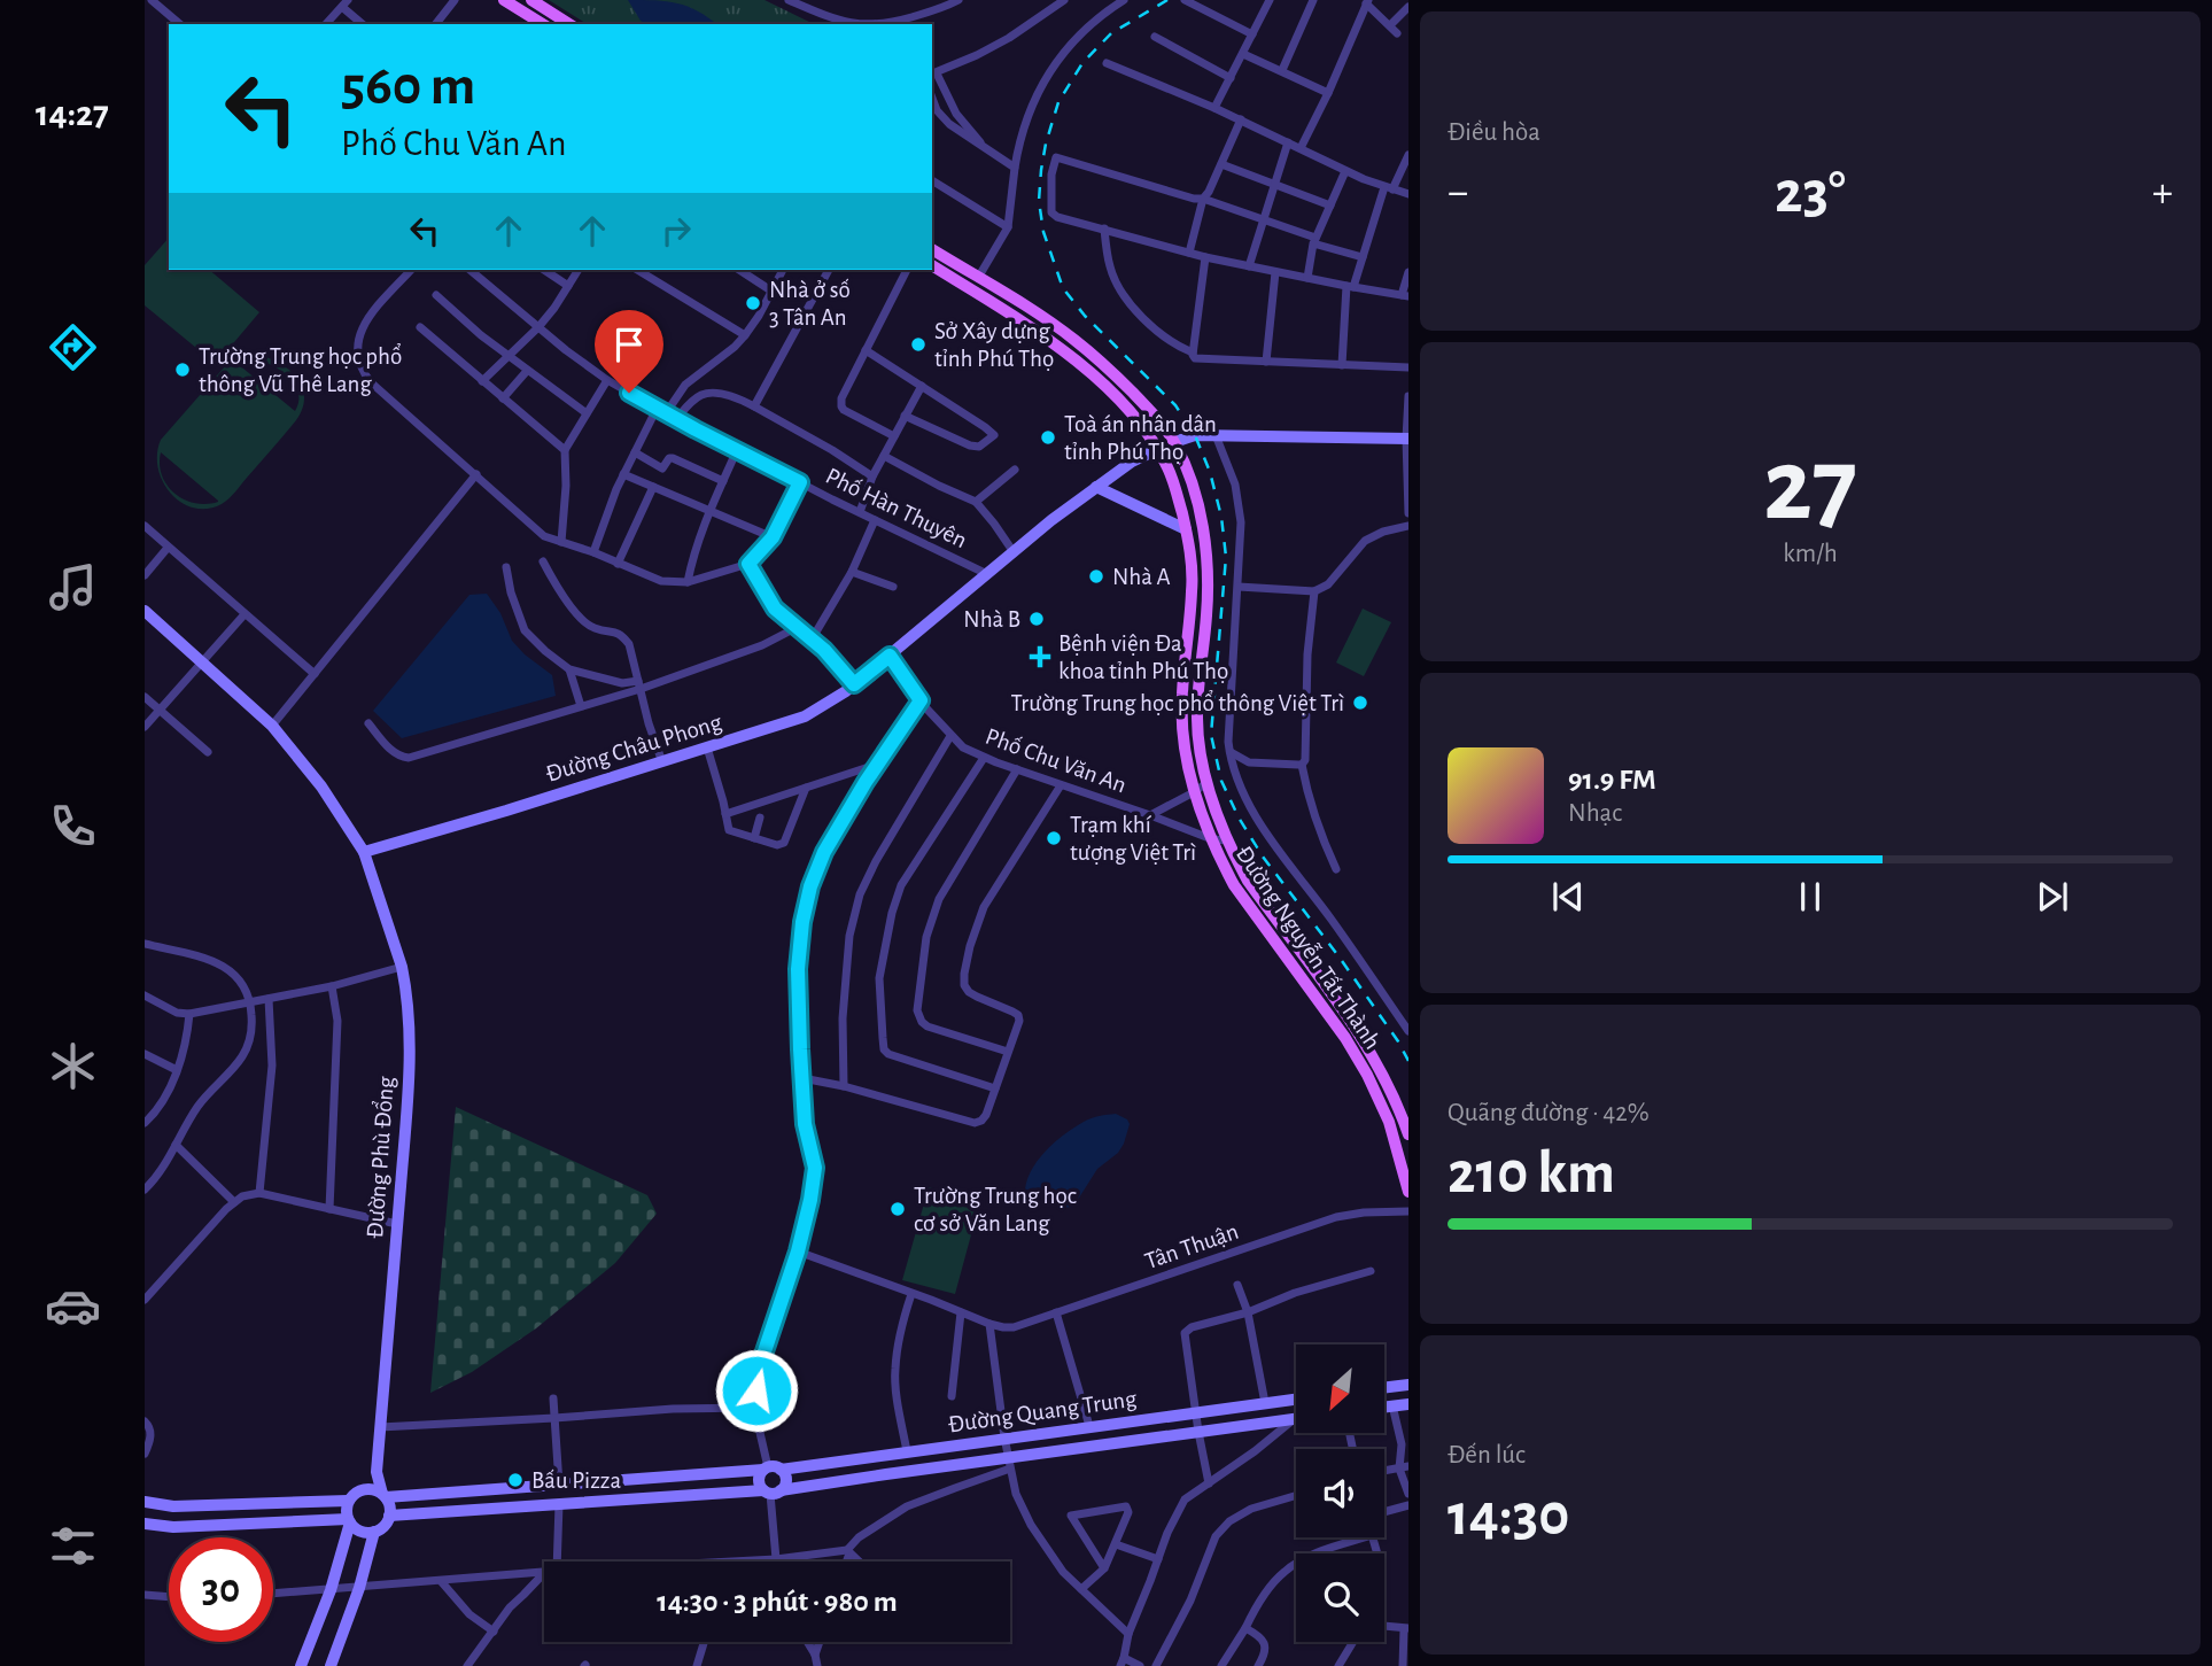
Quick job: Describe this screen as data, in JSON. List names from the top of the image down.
{
  "streets": {
    "main road": [
      "Đường Châu Phong",
      "Đường Nguyễn Tất Thành",
      "Đường Phù Đổng",
      "Đường Quang Trung"
    ],
    "street": ["Phố Hàn Thuyên", "Phố Chu Văn An", "Tân Thuận"]
  },
  "crossings": [
    ["Phố Hàn Thuyên", "Đường Châu Phong"],
    ["Đường Châu Phong", "Phố Chu Văn An"],
    ["Đường Châu Phong", "Đường Nguyễn Tất Thành"],
    ["Đường Châu Phong", "Đường Phù Đổng"],
    ["Phố Chu Văn An", "Đường Nguyễn Tất Thành"],
    ["Đường Phù Đổng", "Đường Quang Trung"]
  ],
  "places": {
    "other": [
      "Nhà ở số 3 Tân An",
      "Sở Xây dựng tỉnh Phú Thọ",
      "Trường Trung học phổ thông Vũ Thê Lang",
      "Toà án nhân dân tỉnh Phú Thọ",
      "Nhà A",
      "Nhà B",
      "Trường Trung học phổ thông Việt Trì",
      "Trạm khí tượng Việt Trì",
      "Trường Trung học cơ sở Văn Lang",
      "Bấu Pizza"
    ],
    "health": ["Bệnh viện Đa khoa tỉnh Phú Thọ"]
  },
  "north": "bottom left",
  "page": {
    "tabs": "14:27",
    "tile": [
      "Điều hòa",
      ["27", "km/h"],
      ["Quãng đường · 42%", "210 km"],
      ["Đến lúc", "14:30"]
    ],
    "turn": ["560 m", "Phố Chu Văn An"],
    "heat": ["−", "23°", "+"],
    "song": ["91.9 FM", "Nhạc"],
    "limit": "30",
    "trip": "14:30 · 3 phút · 980 m"
  }
}
